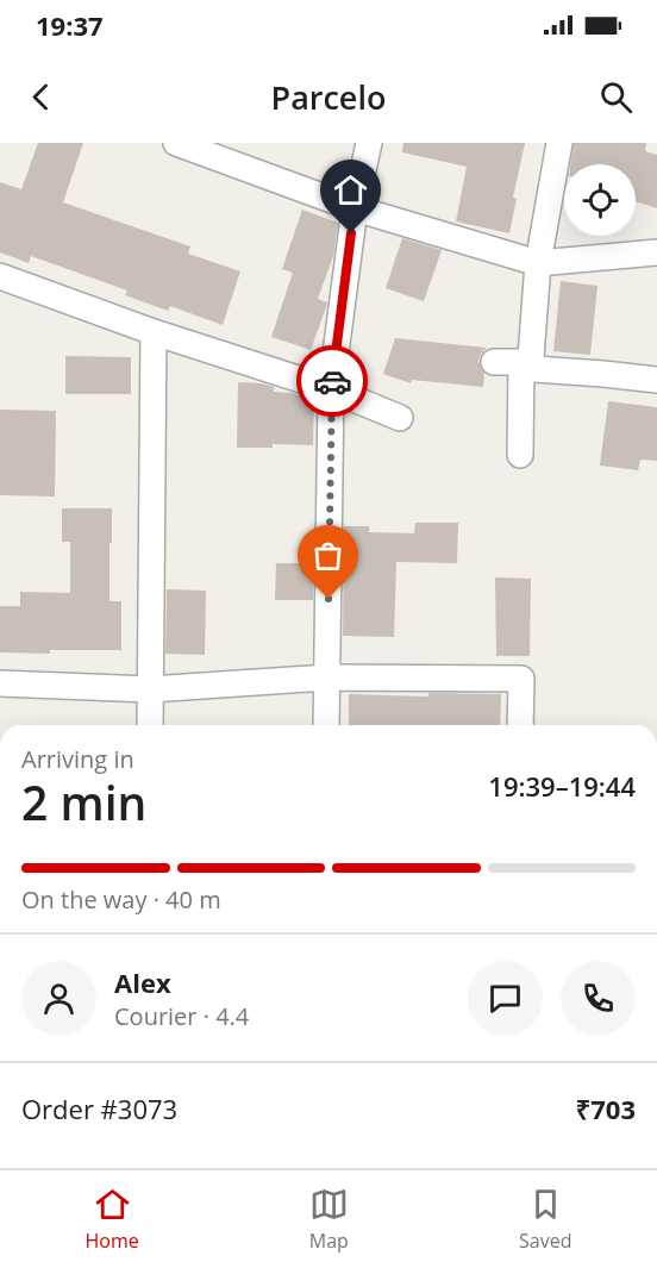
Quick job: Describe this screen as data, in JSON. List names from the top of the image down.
{
  "page": {
    "status": "19:37",
    "header": "Parcelo",
    "heading": ["2 min", "Arriving in", "19:39–19:44"],
    "panel": [
      "Alex",
      "Courier · 4.4",
      "Order #3073",
      "₹703"
    ],
    "bar": "On the way · 40 m",
    "tabs": ["Home", "Map", "Saved"]
  }
}
